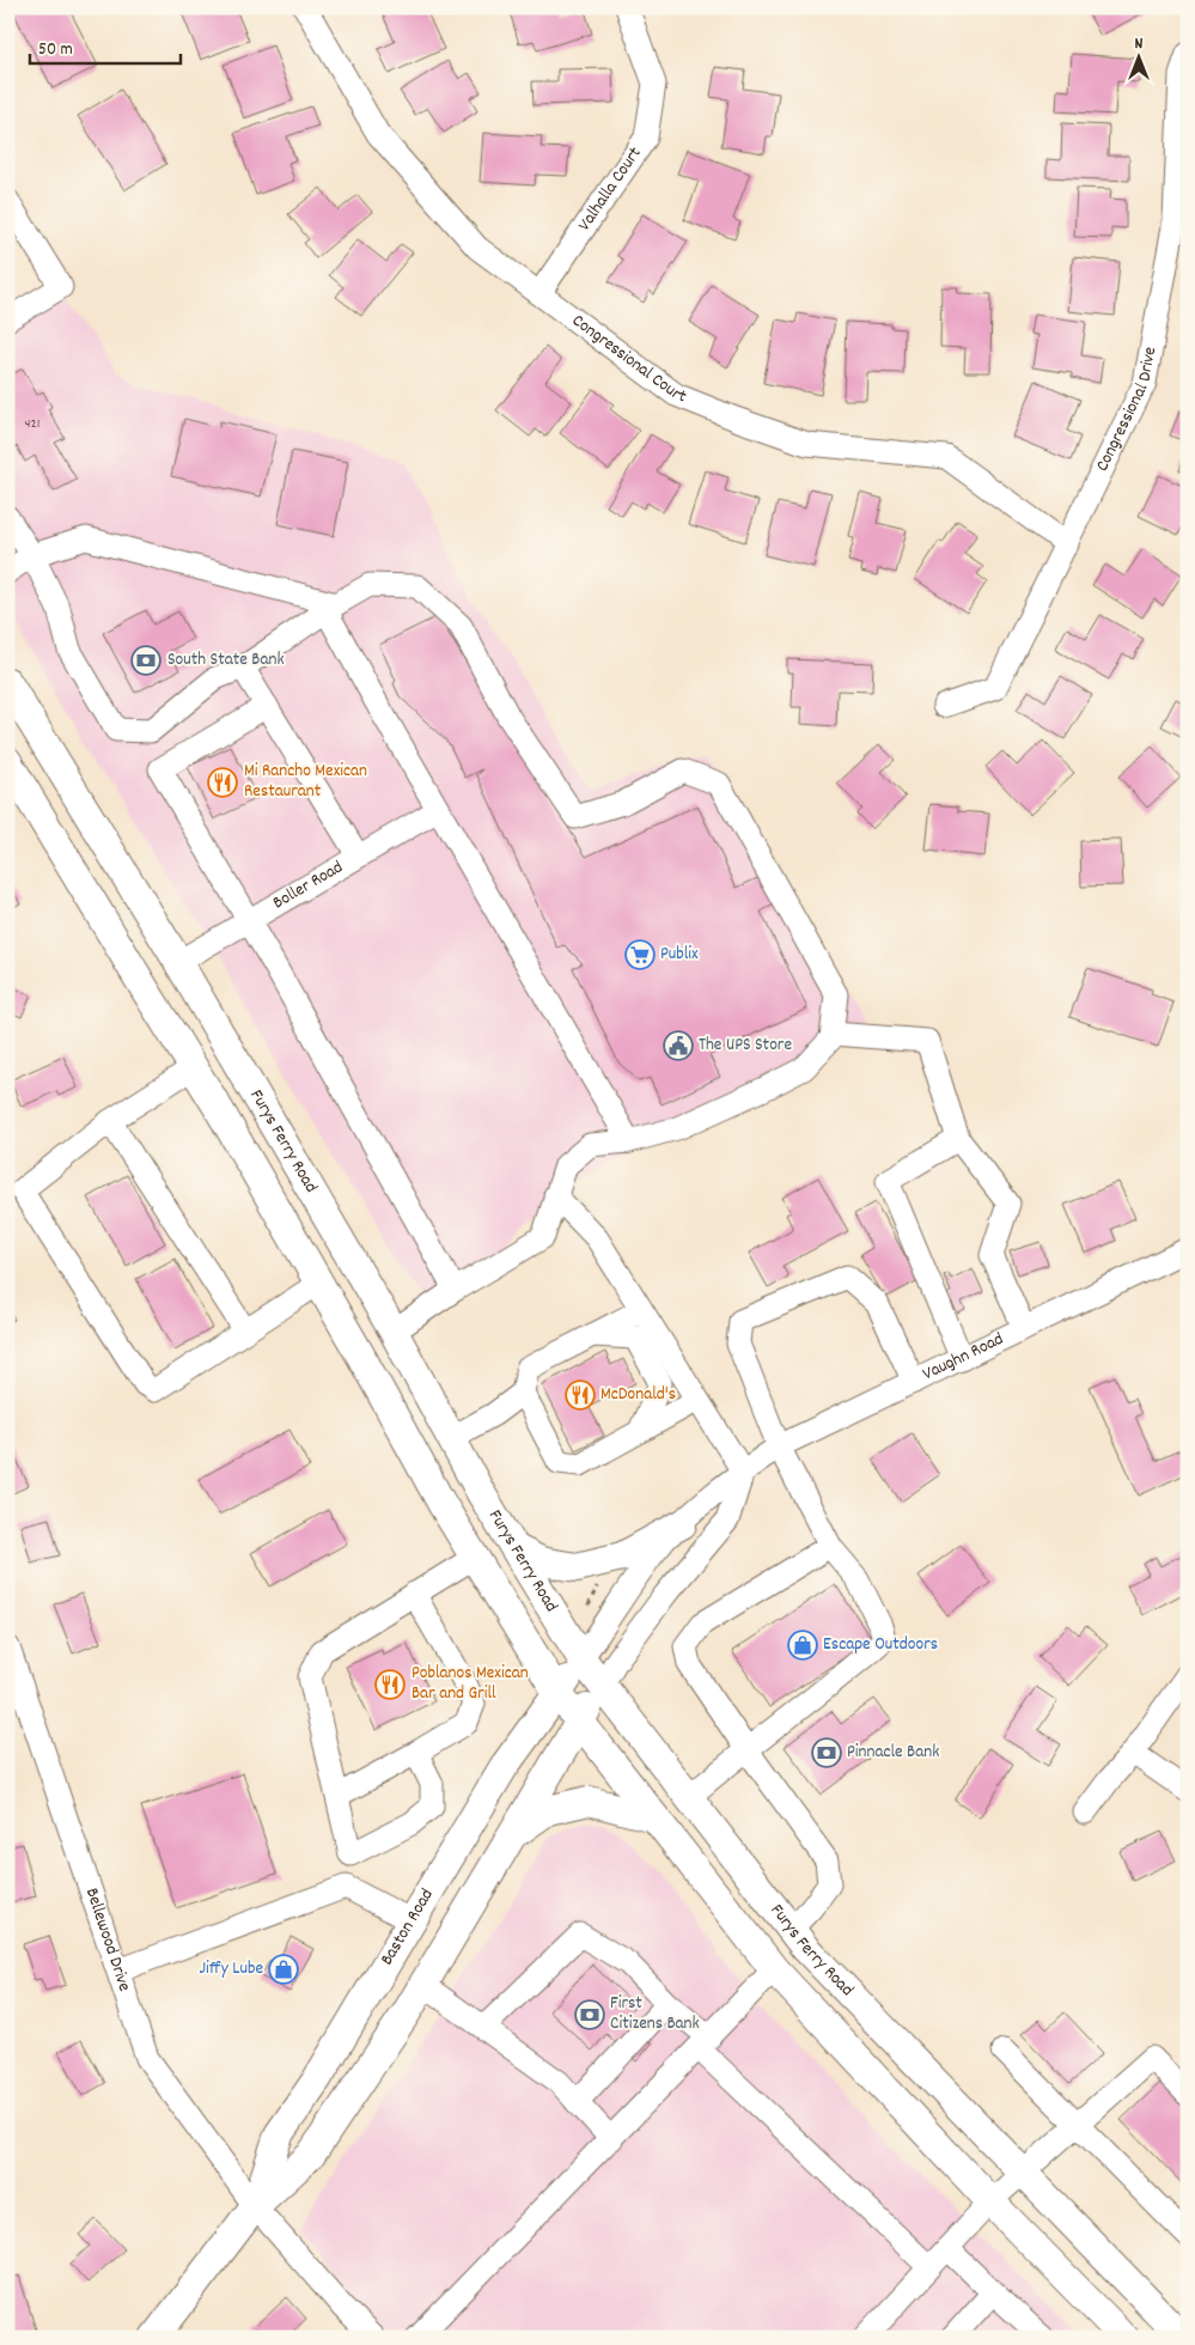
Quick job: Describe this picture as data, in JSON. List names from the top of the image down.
{
  "streets": {
    "main road": ["Furys Ferry Road", "Baston Road"],
    "street": [
      "Valhalla Court",
      "Congressional Court",
      "Congressional Drive",
      "Boller Road",
      "Vaughn Road",
      "Bellewood Drive"
    ]
  },
  "crossings": [
    ["Valhalla Court", "Congressional Court"],
    ["Congressional Court", "Congressional Drive"],
    ["Boller Road", "Furys Ferry Road"],
    ["Furys Ferry Road", "Vaughn Road"],
    ["Furys Ferry Road", "Baston Road"],
    ["Vaughn Road", "Baston Road"],
    ["Baston Road", "Bellewood Drive"]
  ],
  "places": {
    "bank": ["South State Bank", "Pinnacle Bank", "First Citizens Bank"],
    "restaurant": ["Mi Rancho Mexican Restaurant", "McDonald's", "Poblanos Mexican Bar and Grill"],
    "supermarket": ["Publix"],
    "public building": ["The UPS Store"],
    "shop": ["Escape Outdoors", "Jiffy Lube"]
  },
  "house_numbers": ["421"],
  "scale_bar": "50 m",
  "north": "top"
}
